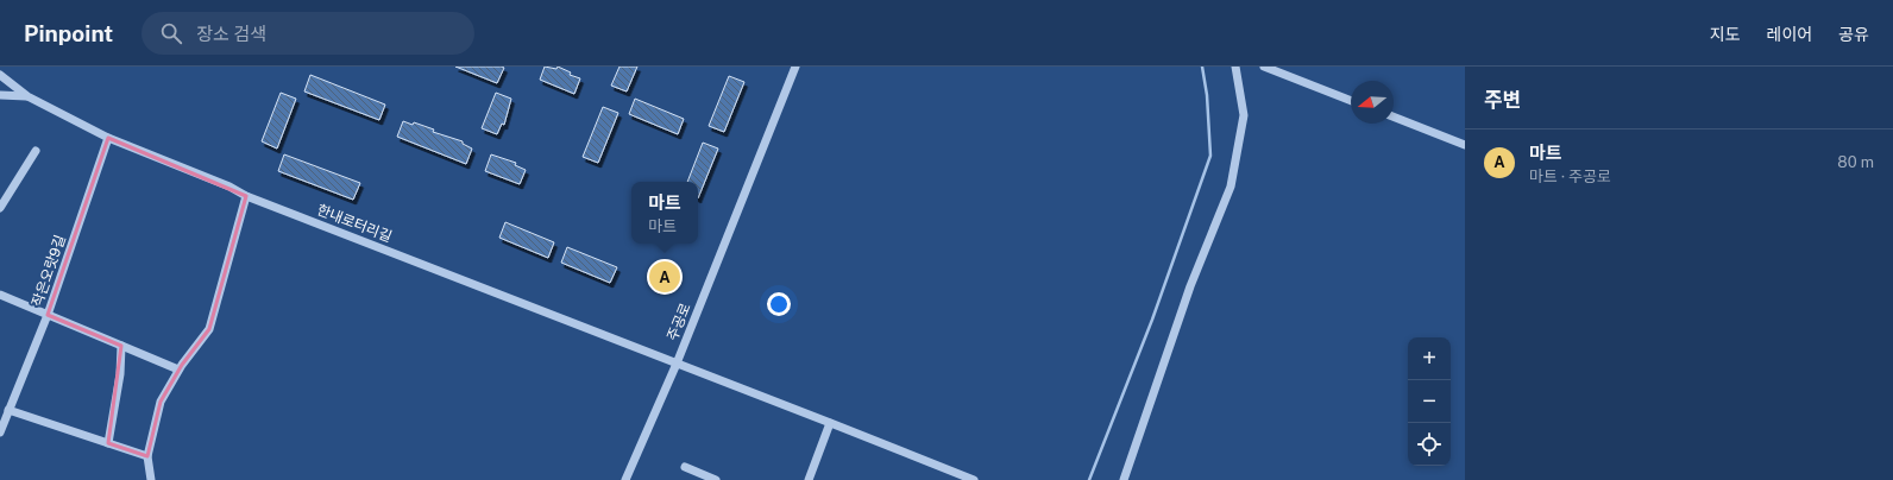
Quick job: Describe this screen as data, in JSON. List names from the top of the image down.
{
  "streets": {
    "street": ["한내로터리길", "작은오랏9길", "주공로"]
  },
  "crossings": [
    ["한내로터리길", "작은오랏9길"],
    ["한내로터리길", "주공로"]
  ],
  "north": "left",
  "page": {
    "header": "Pinpoint",
    "search": "장소 검색",
    "nav": ["지도", "레이어", "공유"],
    "heading": "주변",
    "list": [
      {
        "mark": "A",
        "name": "마트",
        "note": "마트 · 주공로",
        "value": "80 m"
      }
    ],
    "popup": ["마트", "마트"],
    "pins": "A",
    "map_buttons": ["+", "−"]
  }
}
